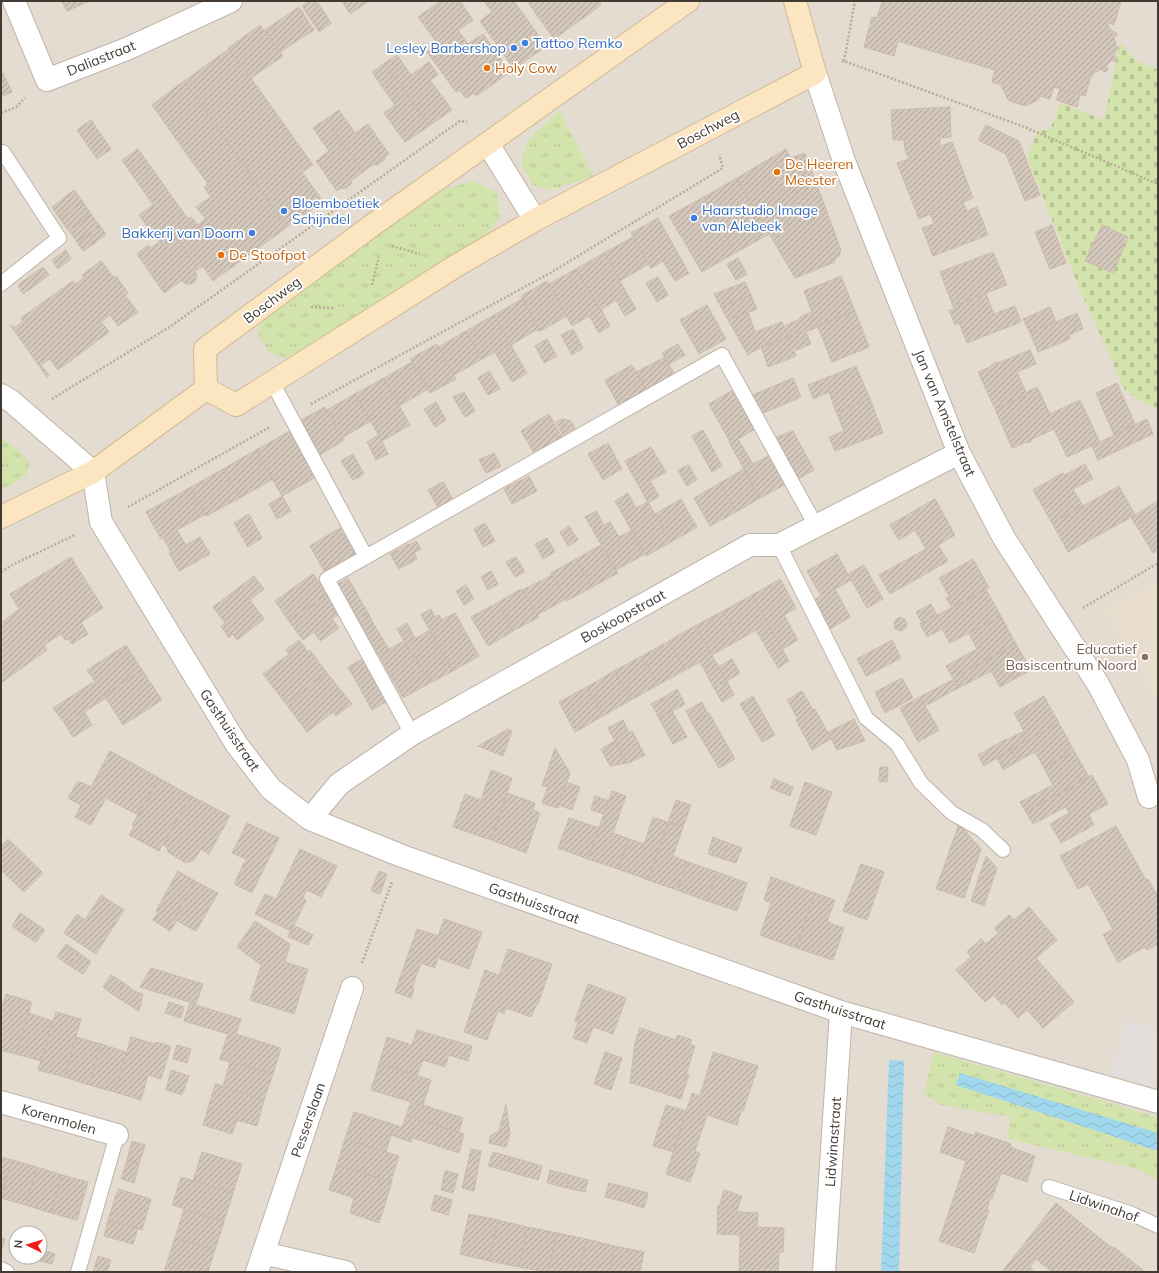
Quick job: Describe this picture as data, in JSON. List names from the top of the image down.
{
  "streets": {
    "street": [
      "Daliastraat",
      "Boschweg",
      "Jan van Amstelstraat",
      "Boskoopstraat",
      "Gasthuisstraat",
      "Korenmolen",
      "Pesserslaan",
      "Lidwinastraat"
    ],
    "lane": ["Lidwinahof"]
  },
  "crossings": [
    ["Boschweg", "Jan van Amstelstraat"],
    ["Jan van Amstelstraat", "Boskoopstraat"],
    ["Boskoopstraat", "Gasthuisstraat"],
    ["Gasthuisstraat", "Lidwinastraat"]
  ],
  "places": [
    "Tattoo Remko",
    "Lesley Barbershop",
    "Holy Cow",
    "De Heeren Meester",
    "Bloemboetiek Schijndel",
    "Haarstudio Image van Alebeek",
    "Bakkerij van Doorn",
    "De Stoofpot",
    "Educatief Basiscentrum Noord"
  ],
  "north": "left"
}
